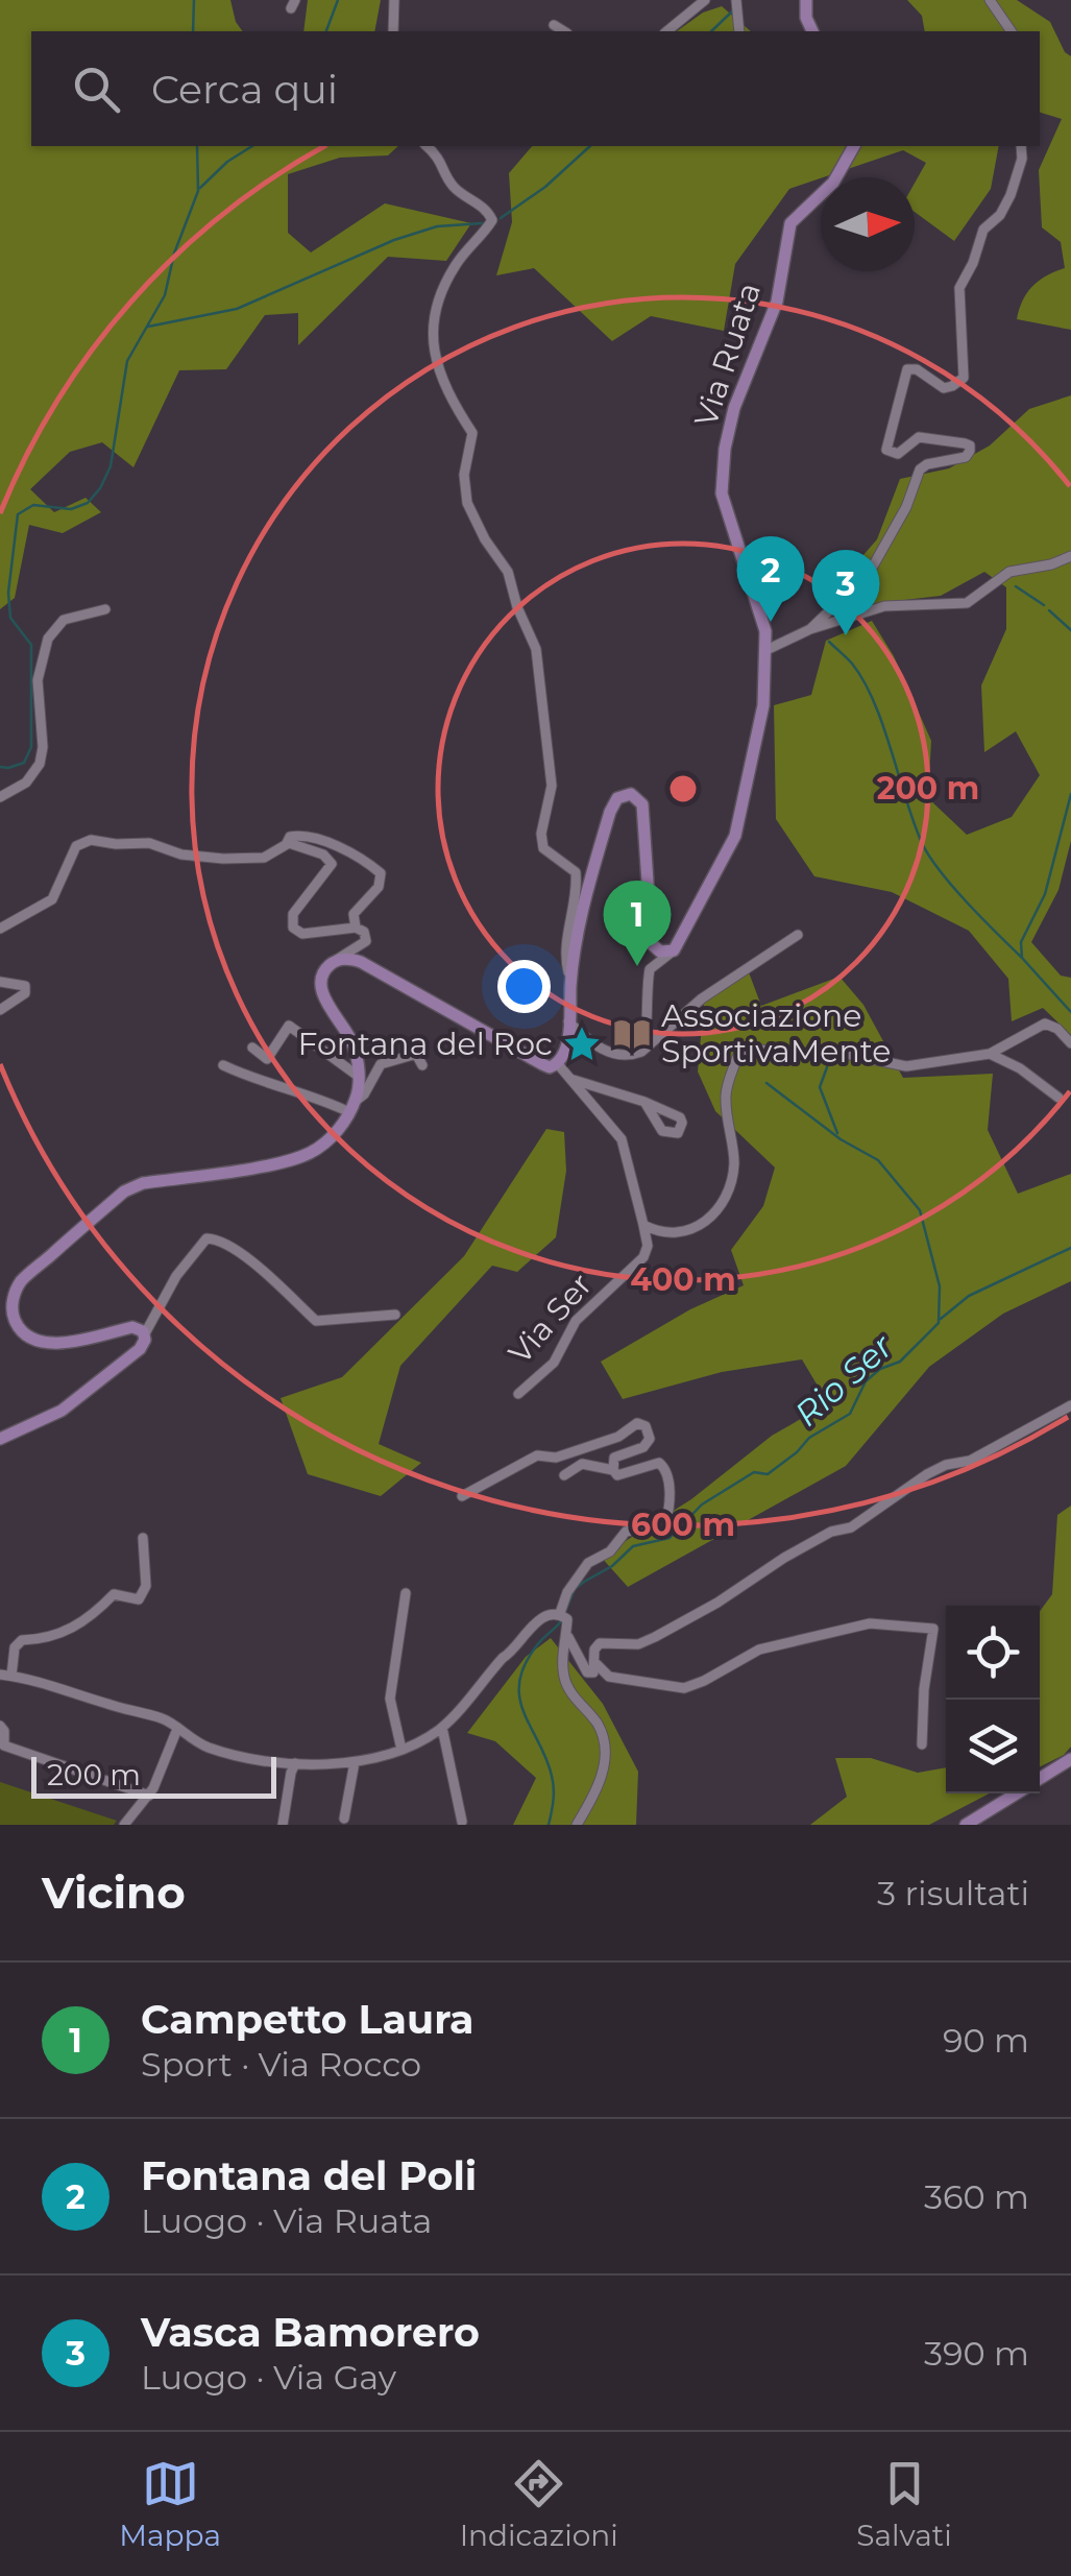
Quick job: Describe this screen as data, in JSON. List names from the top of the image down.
{
  "streets": {
    "street": ["Via Ruata", "Via Ser"]
  },
  "water": ["Rio Ser"],
  "places": {
    "library": ["Associazione SportivaMente"],
    "place": ["Fontana del Roc"]
  },
  "scale_bar": "200 m",
  "north": "right",
  "page": {
    "search": "Cerca qui",
    "pins": ["2", "3", "1"],
    "scale": "200 m",
    "heading": ["Vicino", "3 risultati"],
    "list": [
      {
        "mark": "1",
        "name": "Campetto Laura",
        "note": "Sport · Via Rocco",
        "value": "90 m"
      },
      {
        "mark": "2",
        "name": "Fontana del Poli",
        "note": "Luogo · Via Ruata",
        "value": "360 m"
      },
      {
        "mark": "3",
        "name": "Vasca Bamorero",
        "note": "Luogo · Via Gay",
        "value": "390 m"
      }
    ],
    "nav": ["Mappa", "Indicazioni", "Salvati"]
  },
  "rings": ["200 m", "400 m", "600 m"]
}
